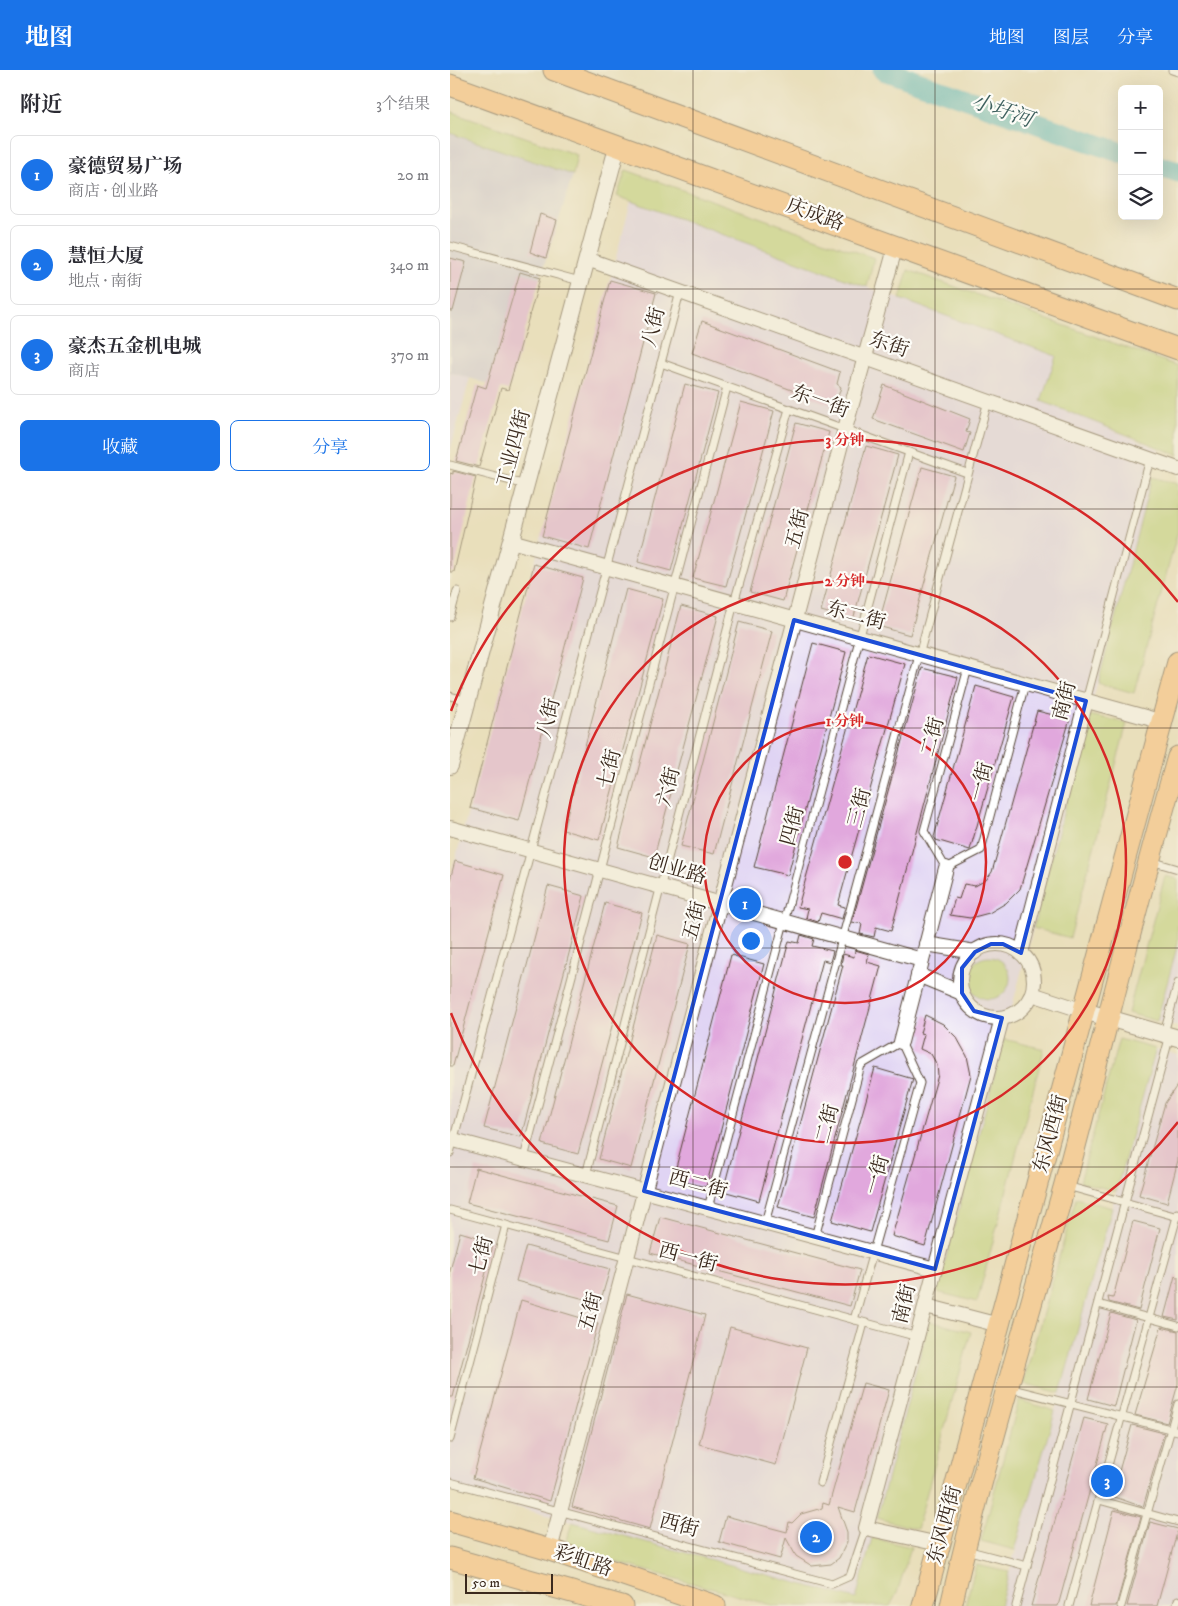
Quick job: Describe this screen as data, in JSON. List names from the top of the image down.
{
  "streets": {
    "main road": ["庆成路", "东风西街", "彩虹路"],
    "street": [
      "东街",
      "工业四街",
      "五街",
      "东二街",
      "南街",
      "创业路",
      "西二街"
    ],
    "lane": [
      "八街",
      "东一街",
      "二街",
      "七街",
      "一街",
      "六街",
      "三街",
      "四街",
      "西一街",
      "西街"
    ]
  },
  "crossings": [
    ["庆成路", "工业四街"],
    ["庆成路", "五街"],
    ["八街", "东街"],
    ["八街", "东一街"],
    ["八街", "东二街"],
    ["八街", "创业路"],
    ["八街", "西二街"],
    ["东街", "工业四街"],
    ["东街", "五街"],
    ["东街", "南街"],
    ["东街", "三街"],
    ["东一街", "五街"],
    ["东一街", "七街"],
    ["东一街", "六街"],
    ["东一街", "三街"],
    ["东一街", "四街"],
    ["工业四街", "东二街"],
    ["五街", "东二街"],
    ["五街", "创业路"],
    ["五街", "西二街"],
    ["五街", "西一街"],
    ["五街", "西街"],
    ["五街", "彩虹路"],
    ["东二街", "南街"],
    ["东二街", "二街"],
    ["东二街", "七街"],
    ["东二街", "一街"],
    ["东二街", "六街"],
    ["东二街", "三街"],
    ["东二街", "四街"],
    ["东二街", "东风西街"],
    ["南街", "西二街"],
    ["南街", "西一街"],
    ["南街", "西街"],
    ["二街", "一街"],
    ["二街", "西二街"],
    ["七街", "创业路"],
    ["七街", "西二街"],
    ["七街", "西一街"],
    ["一街", "西二街"],
    ["一街", "西一街"],
    ["六街", "创业路"],
    ["六街", "西二街"],
    ["三街", "创业路"],
    ["三街", "西二街"],
    ["四街", "创业路"],
    ["四街", "西二街"]
  ],
  "water": ["小圩河"],
  "scale_bar": "50 m",
  "page": {
    "header": "地图",
    "nav": ["地图", "图层", "分享"],
    "heading": ["附近", "3个结果"],
    "map_buttons": ["+", "−"],
    "list": [
      {
        "mark": "1",
        "name": "豪德贸易广场",
        "note": "商店 · 创业路",
        "value": "20 m"
      },
      {
        "mark": "2",
        "name": "慧恒大厦",
        "note": "地点 · 南街",
        "value": "340 m"
      },
      {
        "mark": "3",
        "name": "豪杰五金机电城",
        "note": "商店",
        "value": "370 m"
      }
    ],
    "buttons": ["收藏", "分享"],
    "pins": ["1", "3", "2"],
    "scale": "50 m"
  },
  "rings": ["3 分钟", "2 分钟", "1 分钟"]
}
